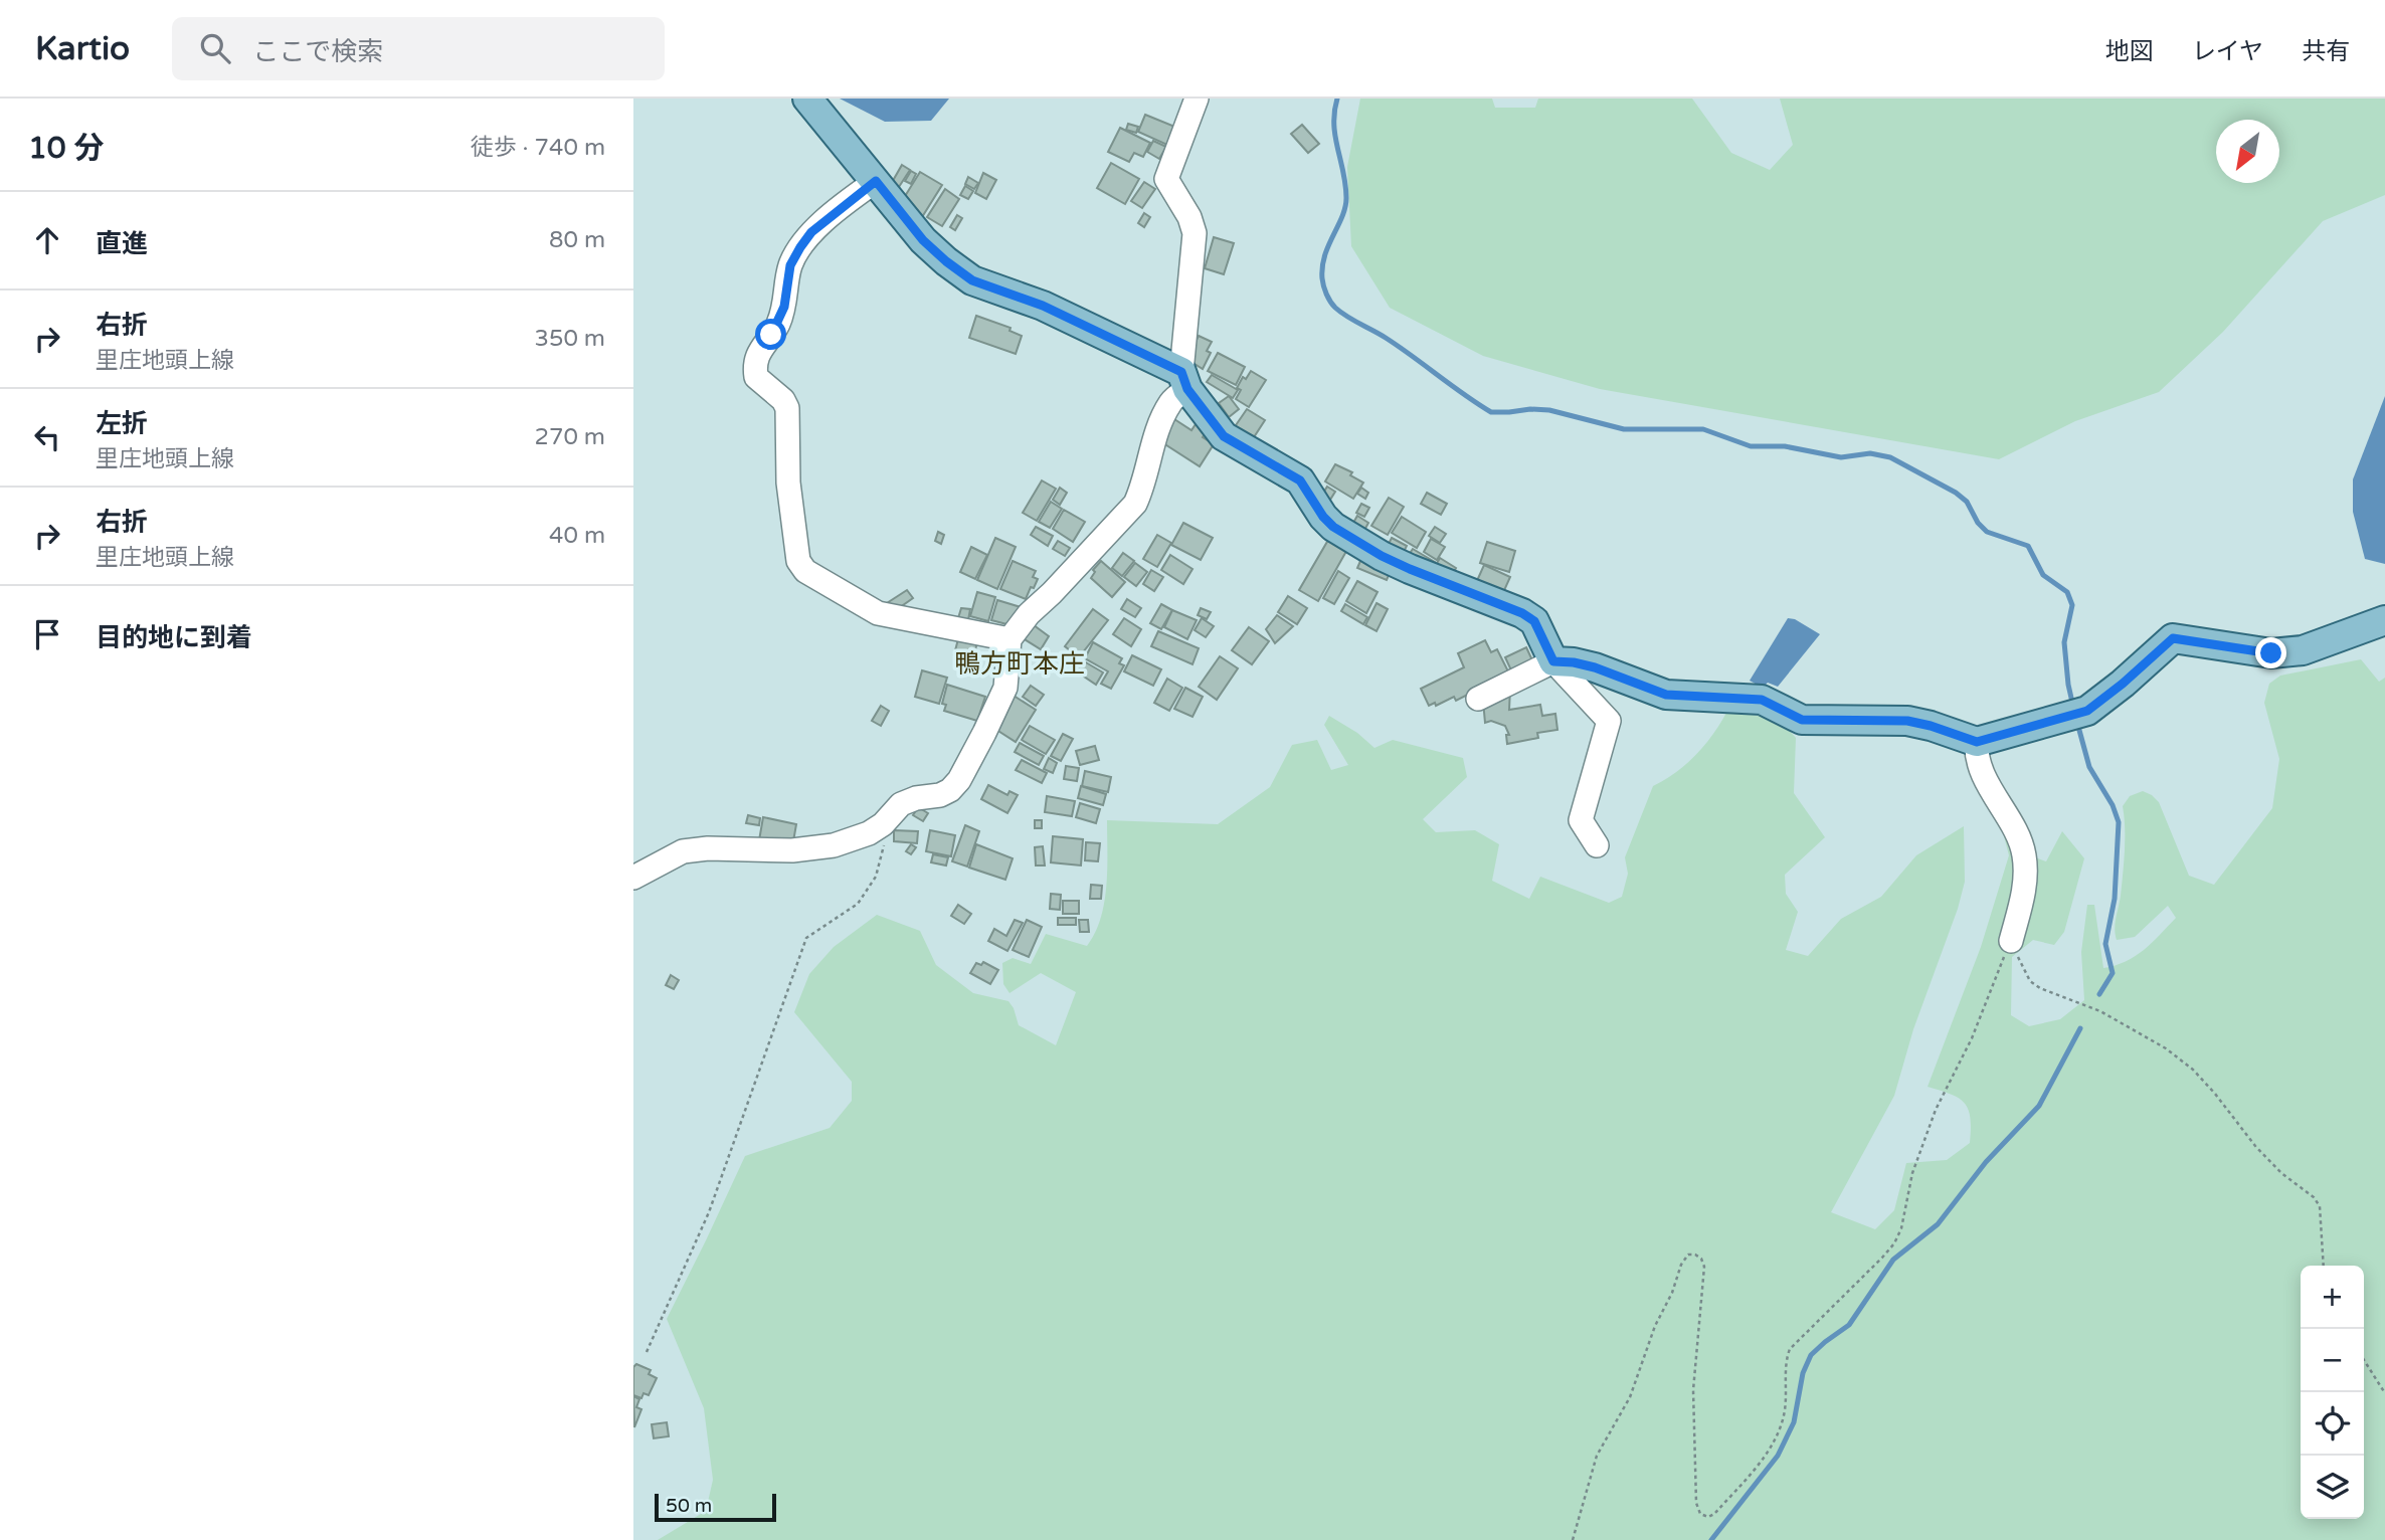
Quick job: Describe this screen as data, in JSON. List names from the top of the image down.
{
  "districts": ["鴨方町本庄"],
  "scale_bar": "50 m",
  "north": "bottom left",
  "page": {
    "header": "Kartio",
    "search": "ここで検索",
    "nav": ["地図", "レイヤ", "共有"],
    "heading": ["10 分", "徒歩 · 740 m"],
    "list": [
      ["直進", "80 m"],
      ["右折", "里庄地頭上線", "350 m"],
      ["左折", "里庄地頭上線", "270 m"],
      ["右折", "里庄地頭上線", "40 m"],
      "目的地に到着"
    ],
    "map_buttons": ["+", "−"],
    "scale": "50 m"
  }
}
